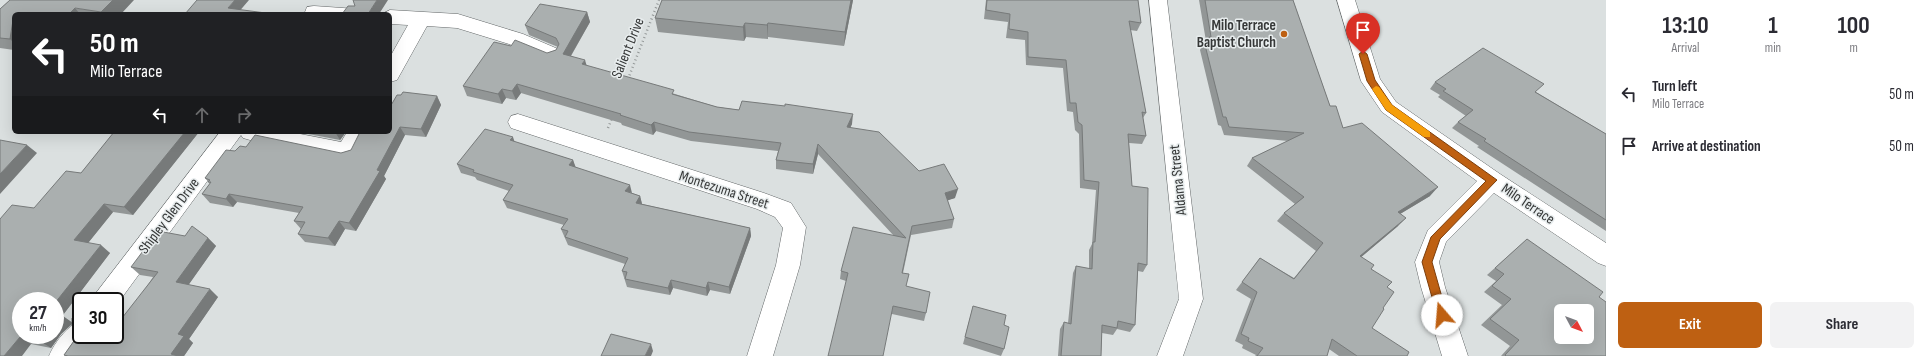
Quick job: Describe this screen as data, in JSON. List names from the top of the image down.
{
  "streets": {
    "street": [
      "Aldama Street",
      "Montezuma Street",
      "Milo Terrace",
      "Shipley Glen Drive"
    ],
    "path": ["Salient Drive"]
  },
  "places": ["Milo Terrace Baptist Church"],
  "north": "bottom right",
  "page": {
    "eta": [
      "13:10",
      "Arrival",
      "1",
      "min",
      "100",
      "m"
    ],
    "turn": ["50 m", "Milo Terrace"],
    "list": [
      {
        "name": "Turn left",
        "note": "Milo Terrace",
        "value": "50 m"
      },
      {
        "name": "Arrive at destination",
        "value": "50 m"
      }
    ],
    "speed": "27 km/h",
    "limit": "30",
    "buttons": ["Exit", "Share"]
  }
}
